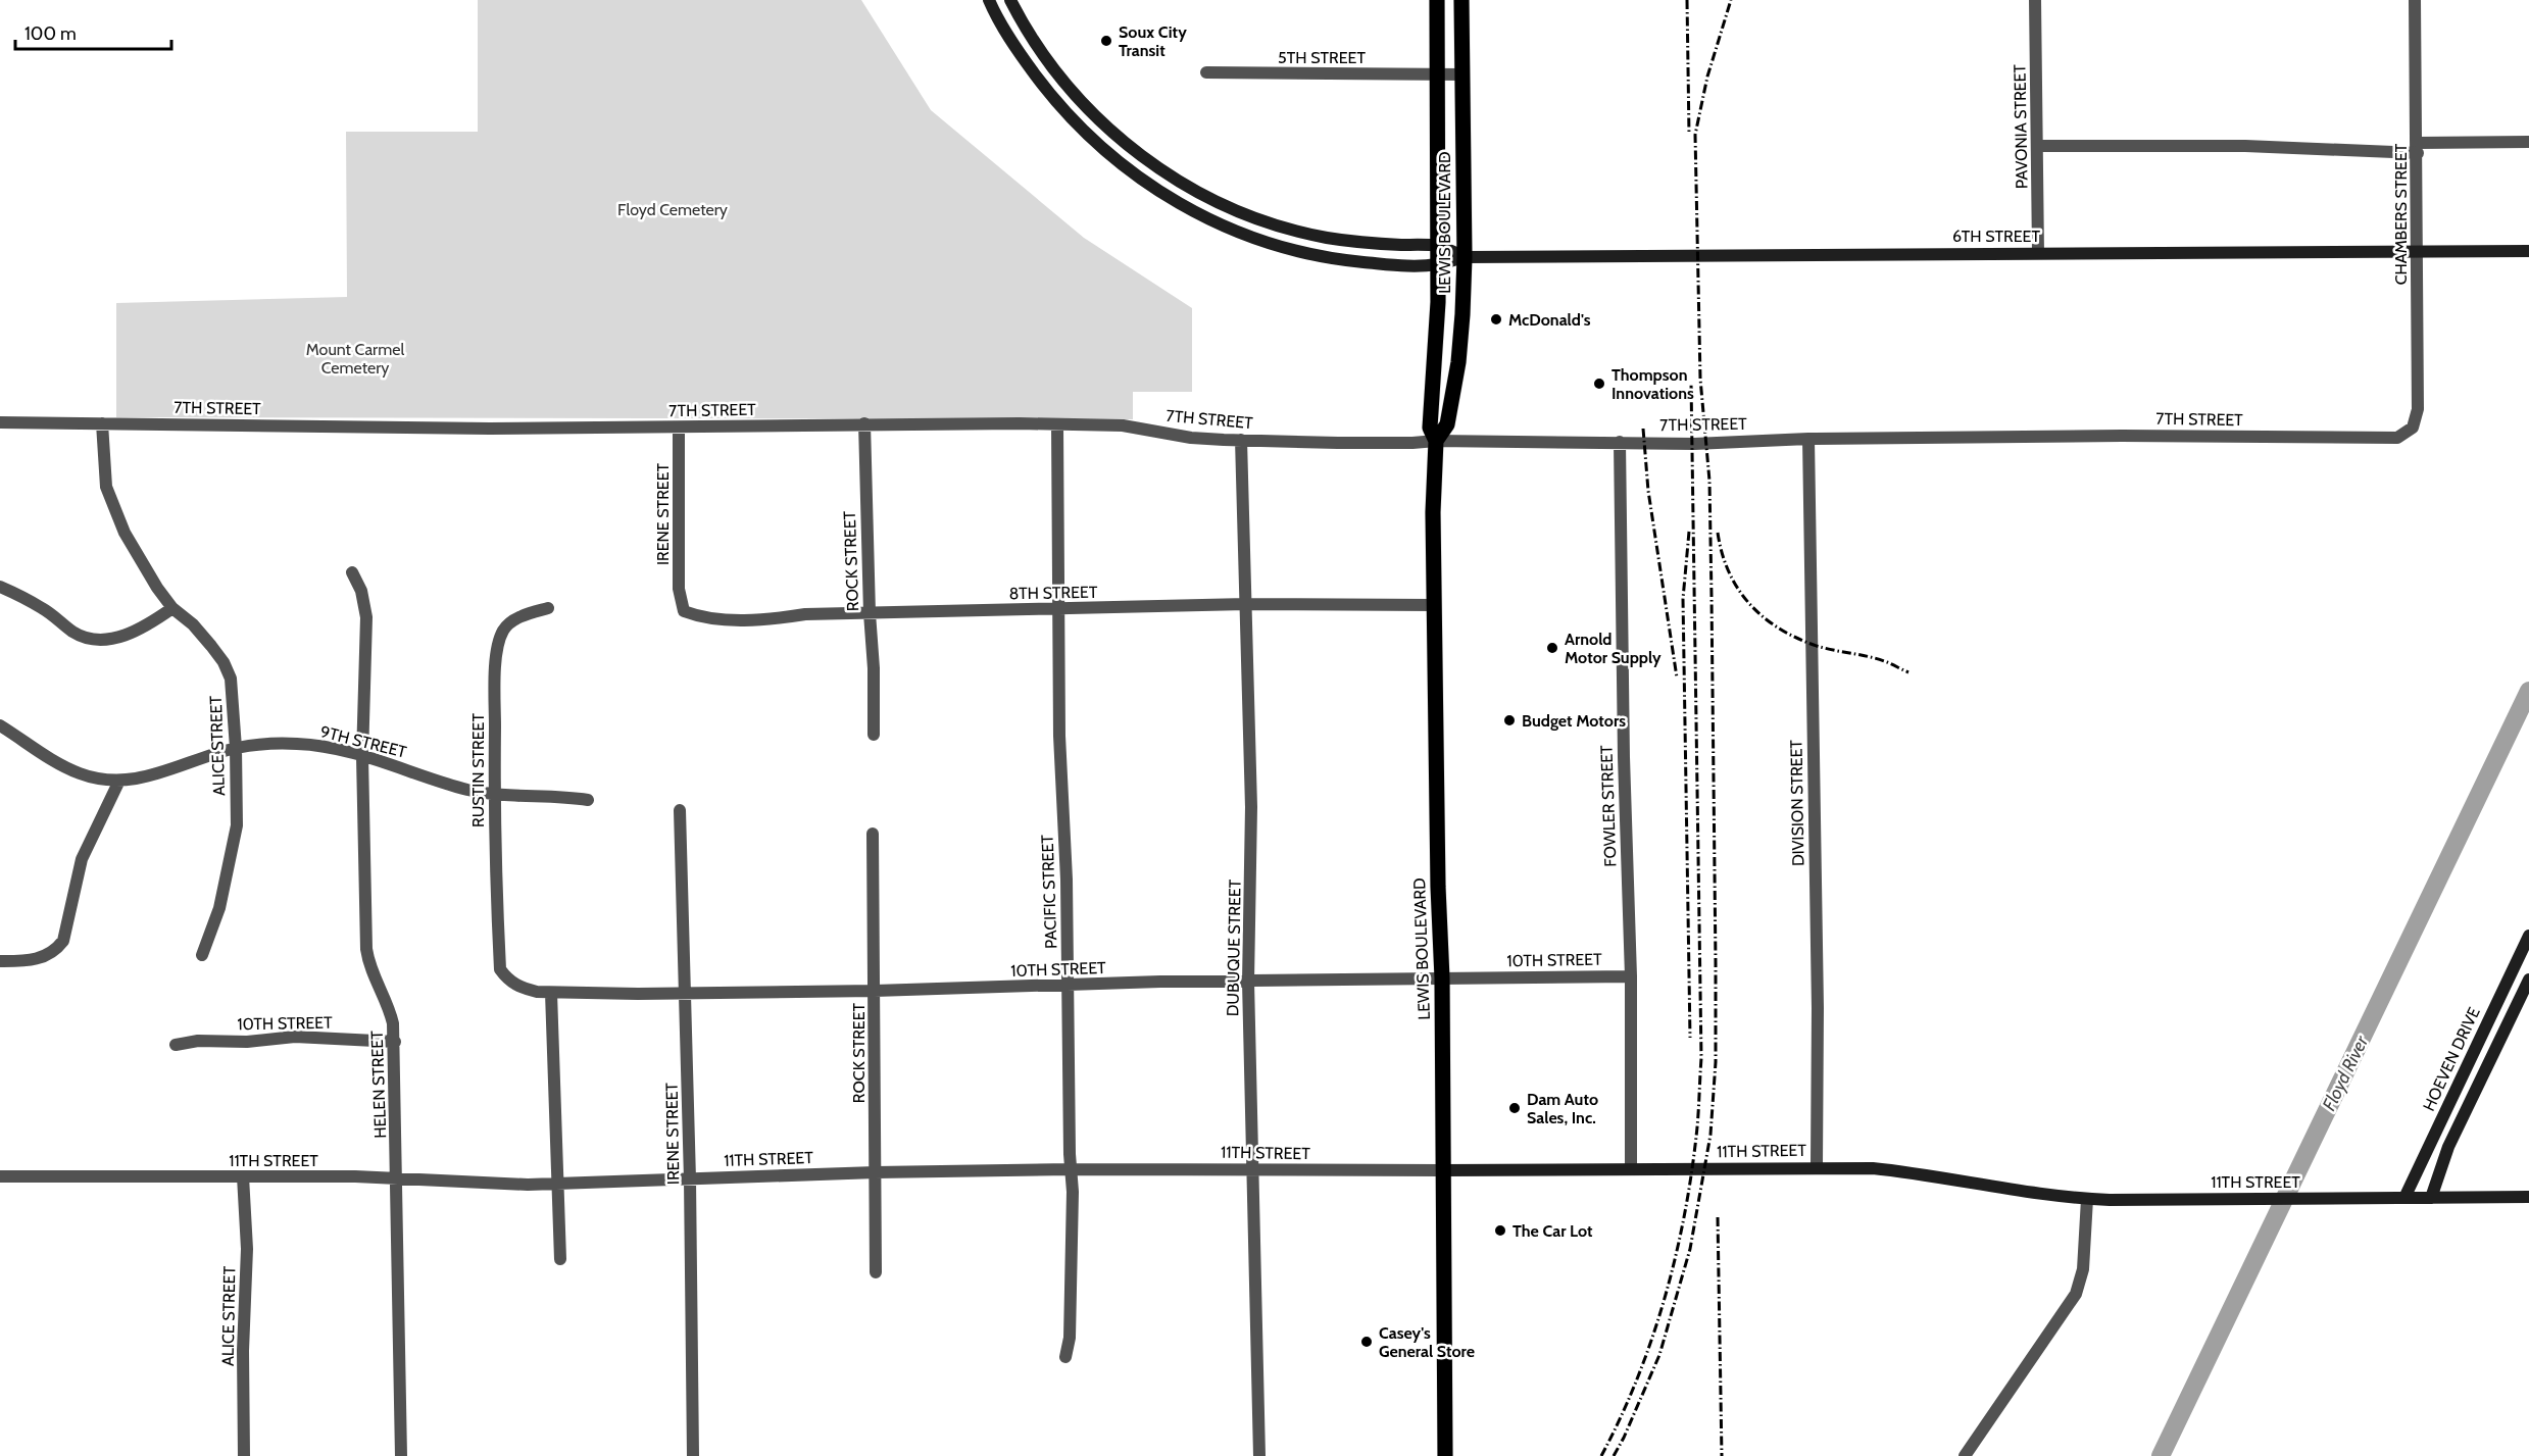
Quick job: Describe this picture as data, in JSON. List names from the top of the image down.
{
  "streets": {
    "main road": [
      "LEWIS BOULEVARD",
      "6TH STREET",
      "HOEVEN DRIVE",
      "11TH STREET"
    ],
    "street": [
      "5TH STREET",
      "PAVONIA STREET",
      "CHAMBERS STREET",
      "7TH STREET",
      "IRENE STREET",
      "ROCK STREET",
      "8TH STREET",
      "9TH STREET",
      "ALICE STREET",
      "RUSTIN STREET",
      "DIVISION STREET",
      "FOWLER STREET",
      "PACIFIC STREET",
      "DUBUQUE STREET",
      "10TH STREET",
      "HELEN STREET"
    ]
  },
  "crossings": [
    ["5TH STREET", "LEWIS BOULEVARD"],
    ["PAVONIA STREET", "6TH STREET"],
    ["CHAMBERS STREET", "6TH STREET"],
    ["CHAMBERS STREET", "7TH STREET"],
    ["LEWIS BOULEVARD", "6TH STREET"],
    ["LEWIS BOULEVARD", "7TH STREET"],
    ["LEWIS BOULEVARD", "8TH STREET"],
    ["LEWIS BOULEVARD", "10TH STREET"],
    ["LEWIS BOULEVARD", "11TH STREET"],
    ["7TH STREET", "IRENE STREET"],
    ["7TH STREET", "ROCK STREET"],
    ["7TH STREET", "ALICE STREET"],
    ["7TH STREET", "DIVISION STREET"],
    ["7TH STREET", "FOWLER STREET"],
    ["7TH STREET", "PACIFIC STREET"],
    ["7TH STREET", "DUBUQUE STREET"],
    ["IRENE STREET", "8TH STREET"],
    ["IRENE STREET", "10TH STREET"],
    ["IRENE STREET", "11TH STREET"],
    ["ROCK STREET", "8TH STREET"],
    ["ROCK STREET", "10TH STREET"],
    ["ROCK STREET", "11TH STREET"],
    ["8TH STREET", "PACIFIC STREET"],
    ["8TH STREET", "DUBUQUE STREET"],
    ["9TH STREET", "ALICE STREET"],
    ["9TH STREET", "RUSTIN STREET"],
    ["9TH STREET", "HELEN STREET"],
    ["ALICE STREET", "11TH STREET"],
    ["RUSTIN STREET", "10TH STREET"],
    ["DIVISION STREET", "11TH STREET"],
    ["FOWLER STREET", "10TH STREET"],
    ["FOWLER STREET", "11TH STREET"],
    ["PACIFIC STREET", "10TH STREET"],
    ["PACIFIC STREET", "11TH STREET"],
    ["DUBUQUE STREET", "10TH STREET"],
    ["DUBUQUE STREET", "11TH STREET"],
    ["10TH STREET", "HELEN STREET"],
    ["HOEVEN DRIVE", "11TH STREET"],
    ["HELEN STREET", "11TH STREET"]
  ],
  "water": ["Floyd River"],
  "parks": ["Floyd Cemetery", "Mount Carmel Cemetery"],
  "places": [
    "Soux City Transit",
    "McDonald's",
    "Thompson Innovations",
    "Arnold Motor Supply",
    "Budget Motors",
    "Dam Auto Sales, Inc.",
    "The Car Lot",
    "Casey's General Store"
  ],
  "scale_bar": "100 m"
}
